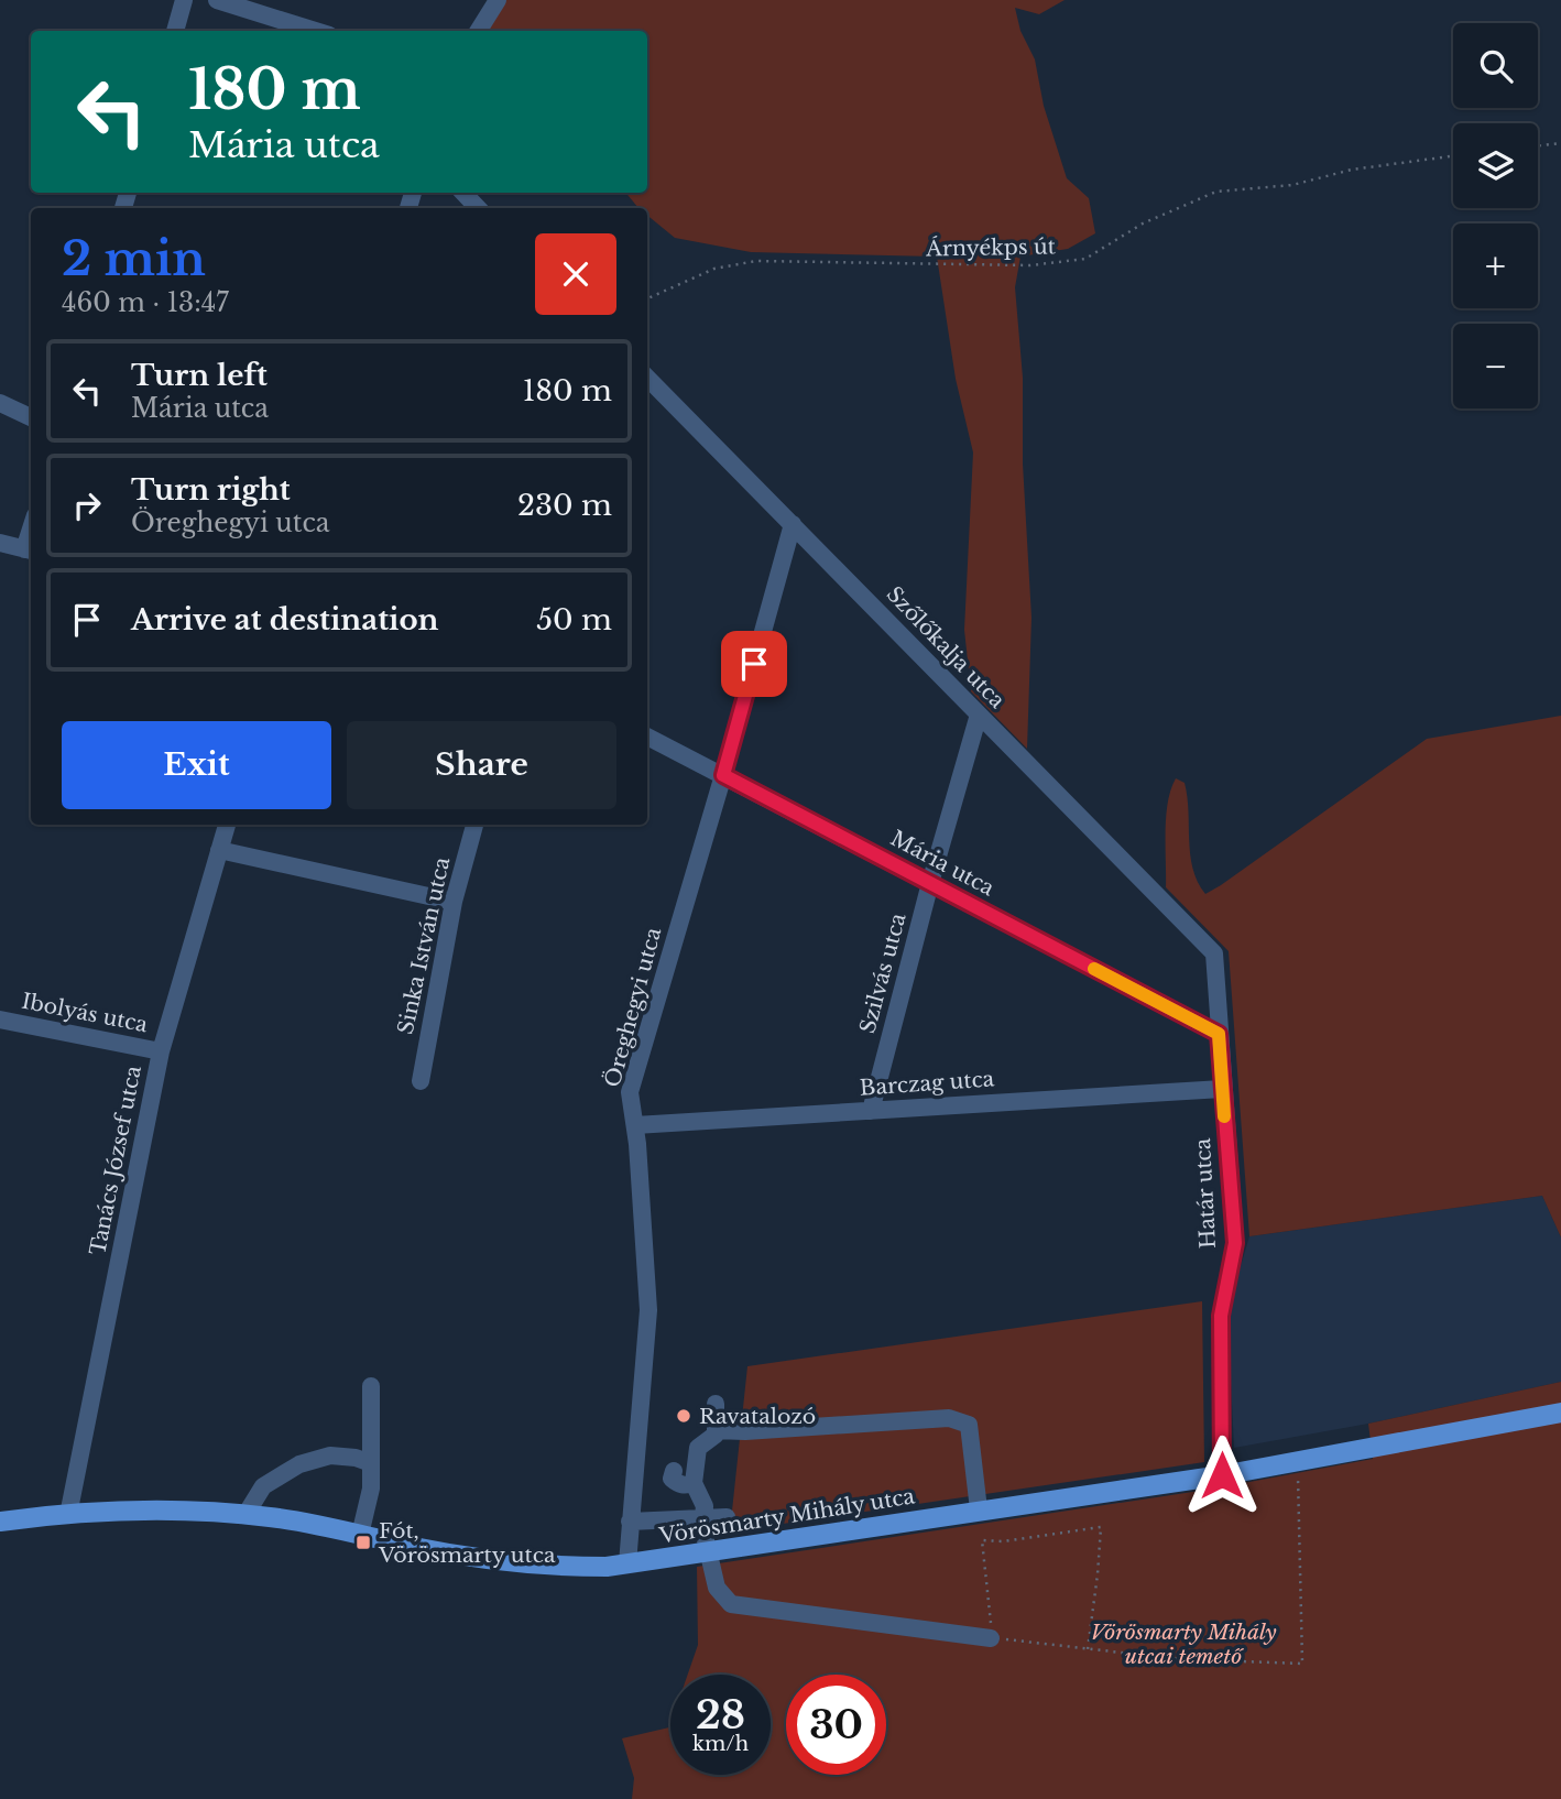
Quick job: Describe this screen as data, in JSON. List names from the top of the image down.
{
  "streets": {
    "main road": ["Vörösmarty Mihály utca"],
    "street": [
      "Szőlőkalja utca",
      "Mária utca",
      "Sinka István utca",
      "Szilvás utca",
      "Öreghegyi utca",
      "Ibolyás utca",
      "Barczag utca",
      "Tanács József utca",
      "Határ utca"
    ],
    "path": ["Árnyékps út"]
  },
  "crossings": [
    ["Szőlőkalja utca", "Szilvás utca"],
    ["Szőlőkalja utca", "Öreghegyi utca"],
    ["Szőlőkalja utca", "Határ utca"],
    ["Mária utca", "Szilvás utca"],
    ["Mária utca", "Öreghegyi utca"],
    ["Mária utca", "Határ utca"],
    ["Szilvás utca", "Barczag utca"],
    ["Öreghegyi utca", "Barczag utca"],
    ["Öreghegyi utca", "Vörösmarty Mihály utca"],
    ["Ibolyás utca", "Tanács József utca"],
    ["Barczag utca", "Határ utca"],
    ["Tanács József utca", "Vörösmarty Mihály utca"],
    ["Határ utca", "Vörösmarty Mihály utca"]
  ],
  "parks": ["Vörösmarty Mihály utcai temető"],
  "places": {
    "other": ["Ravatalozó"],
    "transit": ["Fót, Vörösmarty utca"]
  },
  "page": {
    "map_buttons": ["+", "−"],
    "turn": ["180 m", "Mária utca"],
    "heading": ["2 min", "460 m · 13:47"],
    "list": [
      {
        "name": "Turn left",
        "note": "Mária utca",
        "value": "180 m"
      },
      {
        "name": "Turn right",
        "note": "Öreghegyi utca",
        "value": "230 m"
      },
      {
        "name": "Arrive at destination",
        "value": "50 m"
      }
    ],
    "buttons": ["Exit", "Share"],
    "speed": "28 km/h",
    "limit": "30"
  }
}
